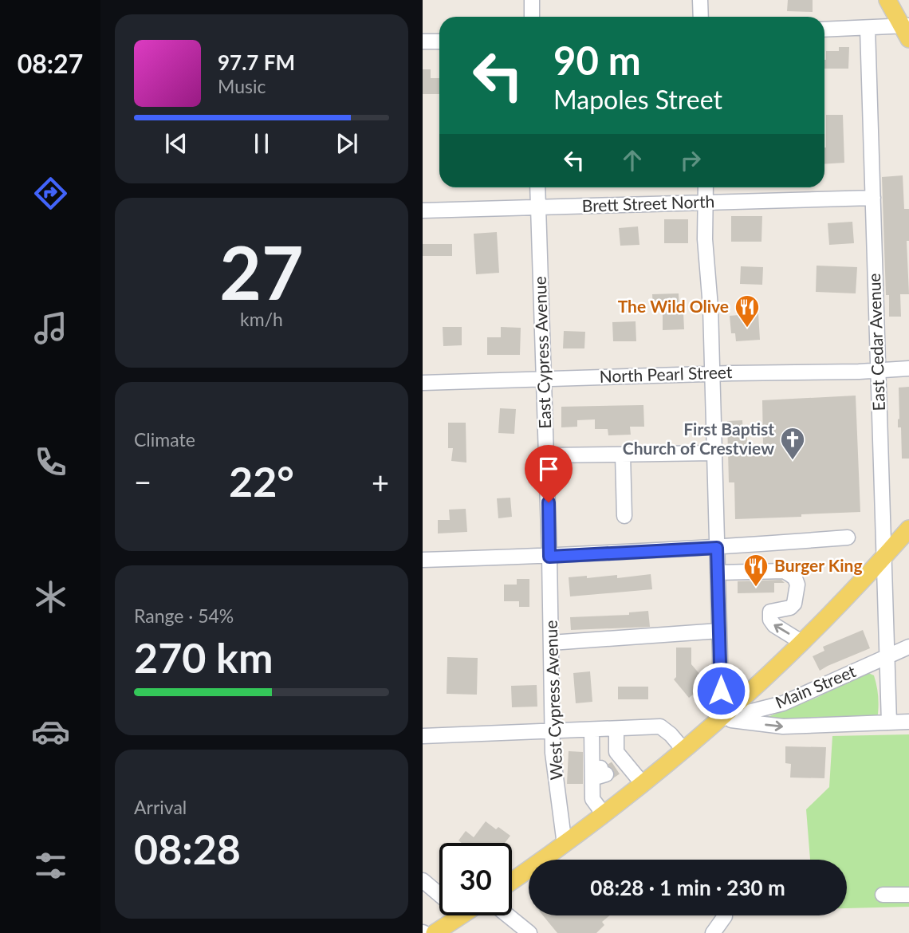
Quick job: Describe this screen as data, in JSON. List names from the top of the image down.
{
  "streets": {
    "street": [
      "Brett Street North",
      "East Cedar Avenue",
      "East Cypress Avenue",
      "North Pearl Street",
      "Main Street",
      "West Cypress Avenue"
    ]
  },
  "crossings": [
    ["Brett Street North", "East Cedar Avenue"],
    ["Brett Street North", "East Cypress Avenue"],
    ["East Cedar Avenue", "North Pearl Street"],
    ["East Cedar Avenue", "Main Street"],
    ["East Cypress Avenue", "North Pearl Street"],
    ["East Cypress Avenue", "West Cypress Avenue"]
  ],
  "places": {
    "restaurant": ["The Wild Olive", "Burger King"],
    "church": ["First Baptist Church of Crestview"]
  },
  "page": {
    "tabs": "08:27",
    "turn": ["90 m", "Mapoles Street"],
    "song": ["97.7 FM", "Music"],
    "tile": [
      ["27", "km/h"],
      "Climate",
      ["Range · 54%", "270 km"],
      ["Arrival", "08:28"]
    ],
    "heat": ["−", "22°", "+"],
    "limit": "30",
    "trip": "08:28 · 1 min · 230 m"
  }
}
